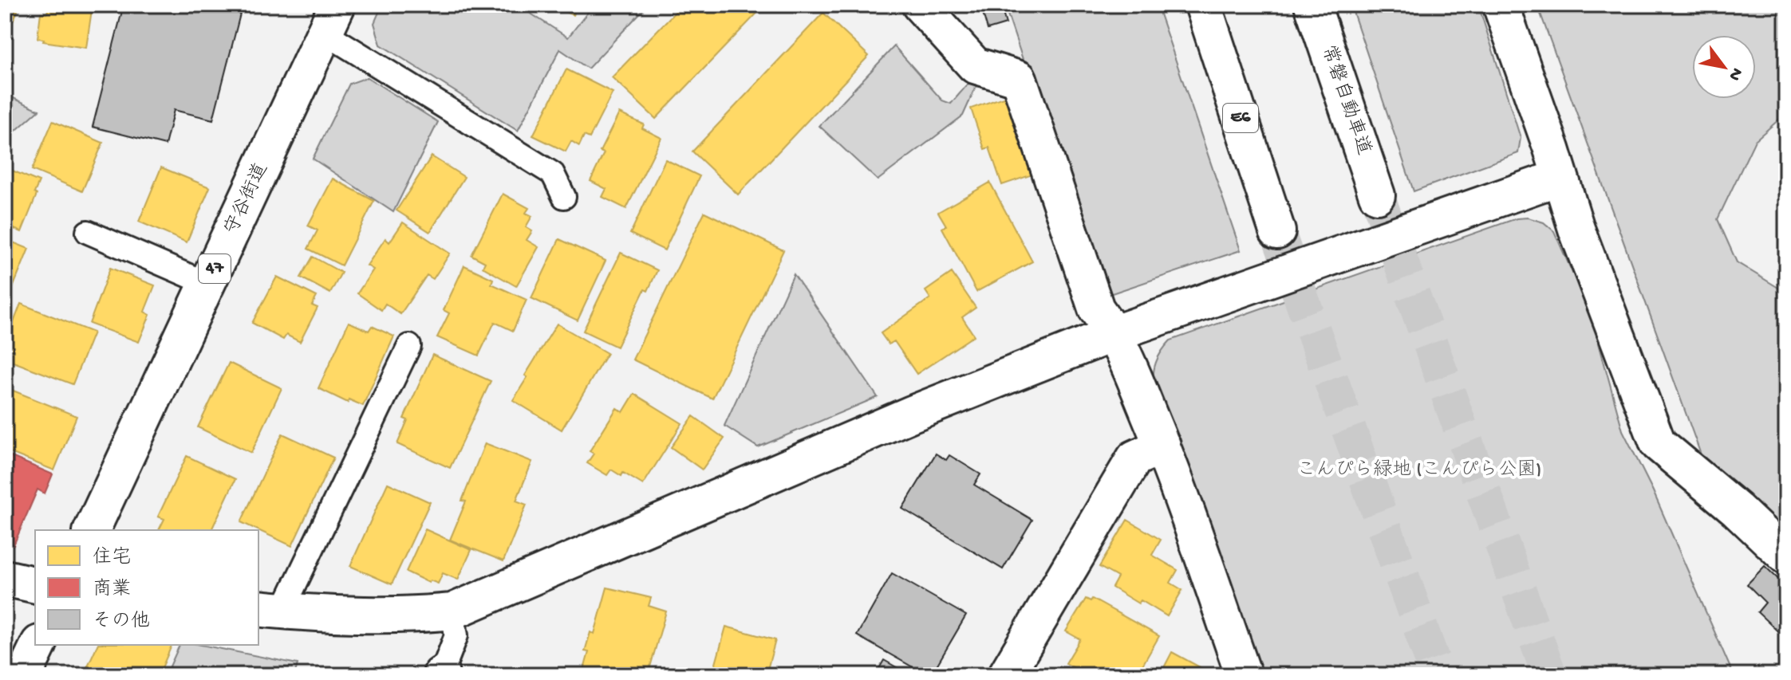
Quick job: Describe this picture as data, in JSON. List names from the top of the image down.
{
  "streets": {
    "main road": [
      "常磐自動車道",
      "E6",
      "守谷街道",
      "47"
    ]
  },
  "parks": ["こんぴら緑地 (こんぴら公園)"],
  "legend": ["住宅", "商業", "その他"],
  "north": "bottom right"
}
